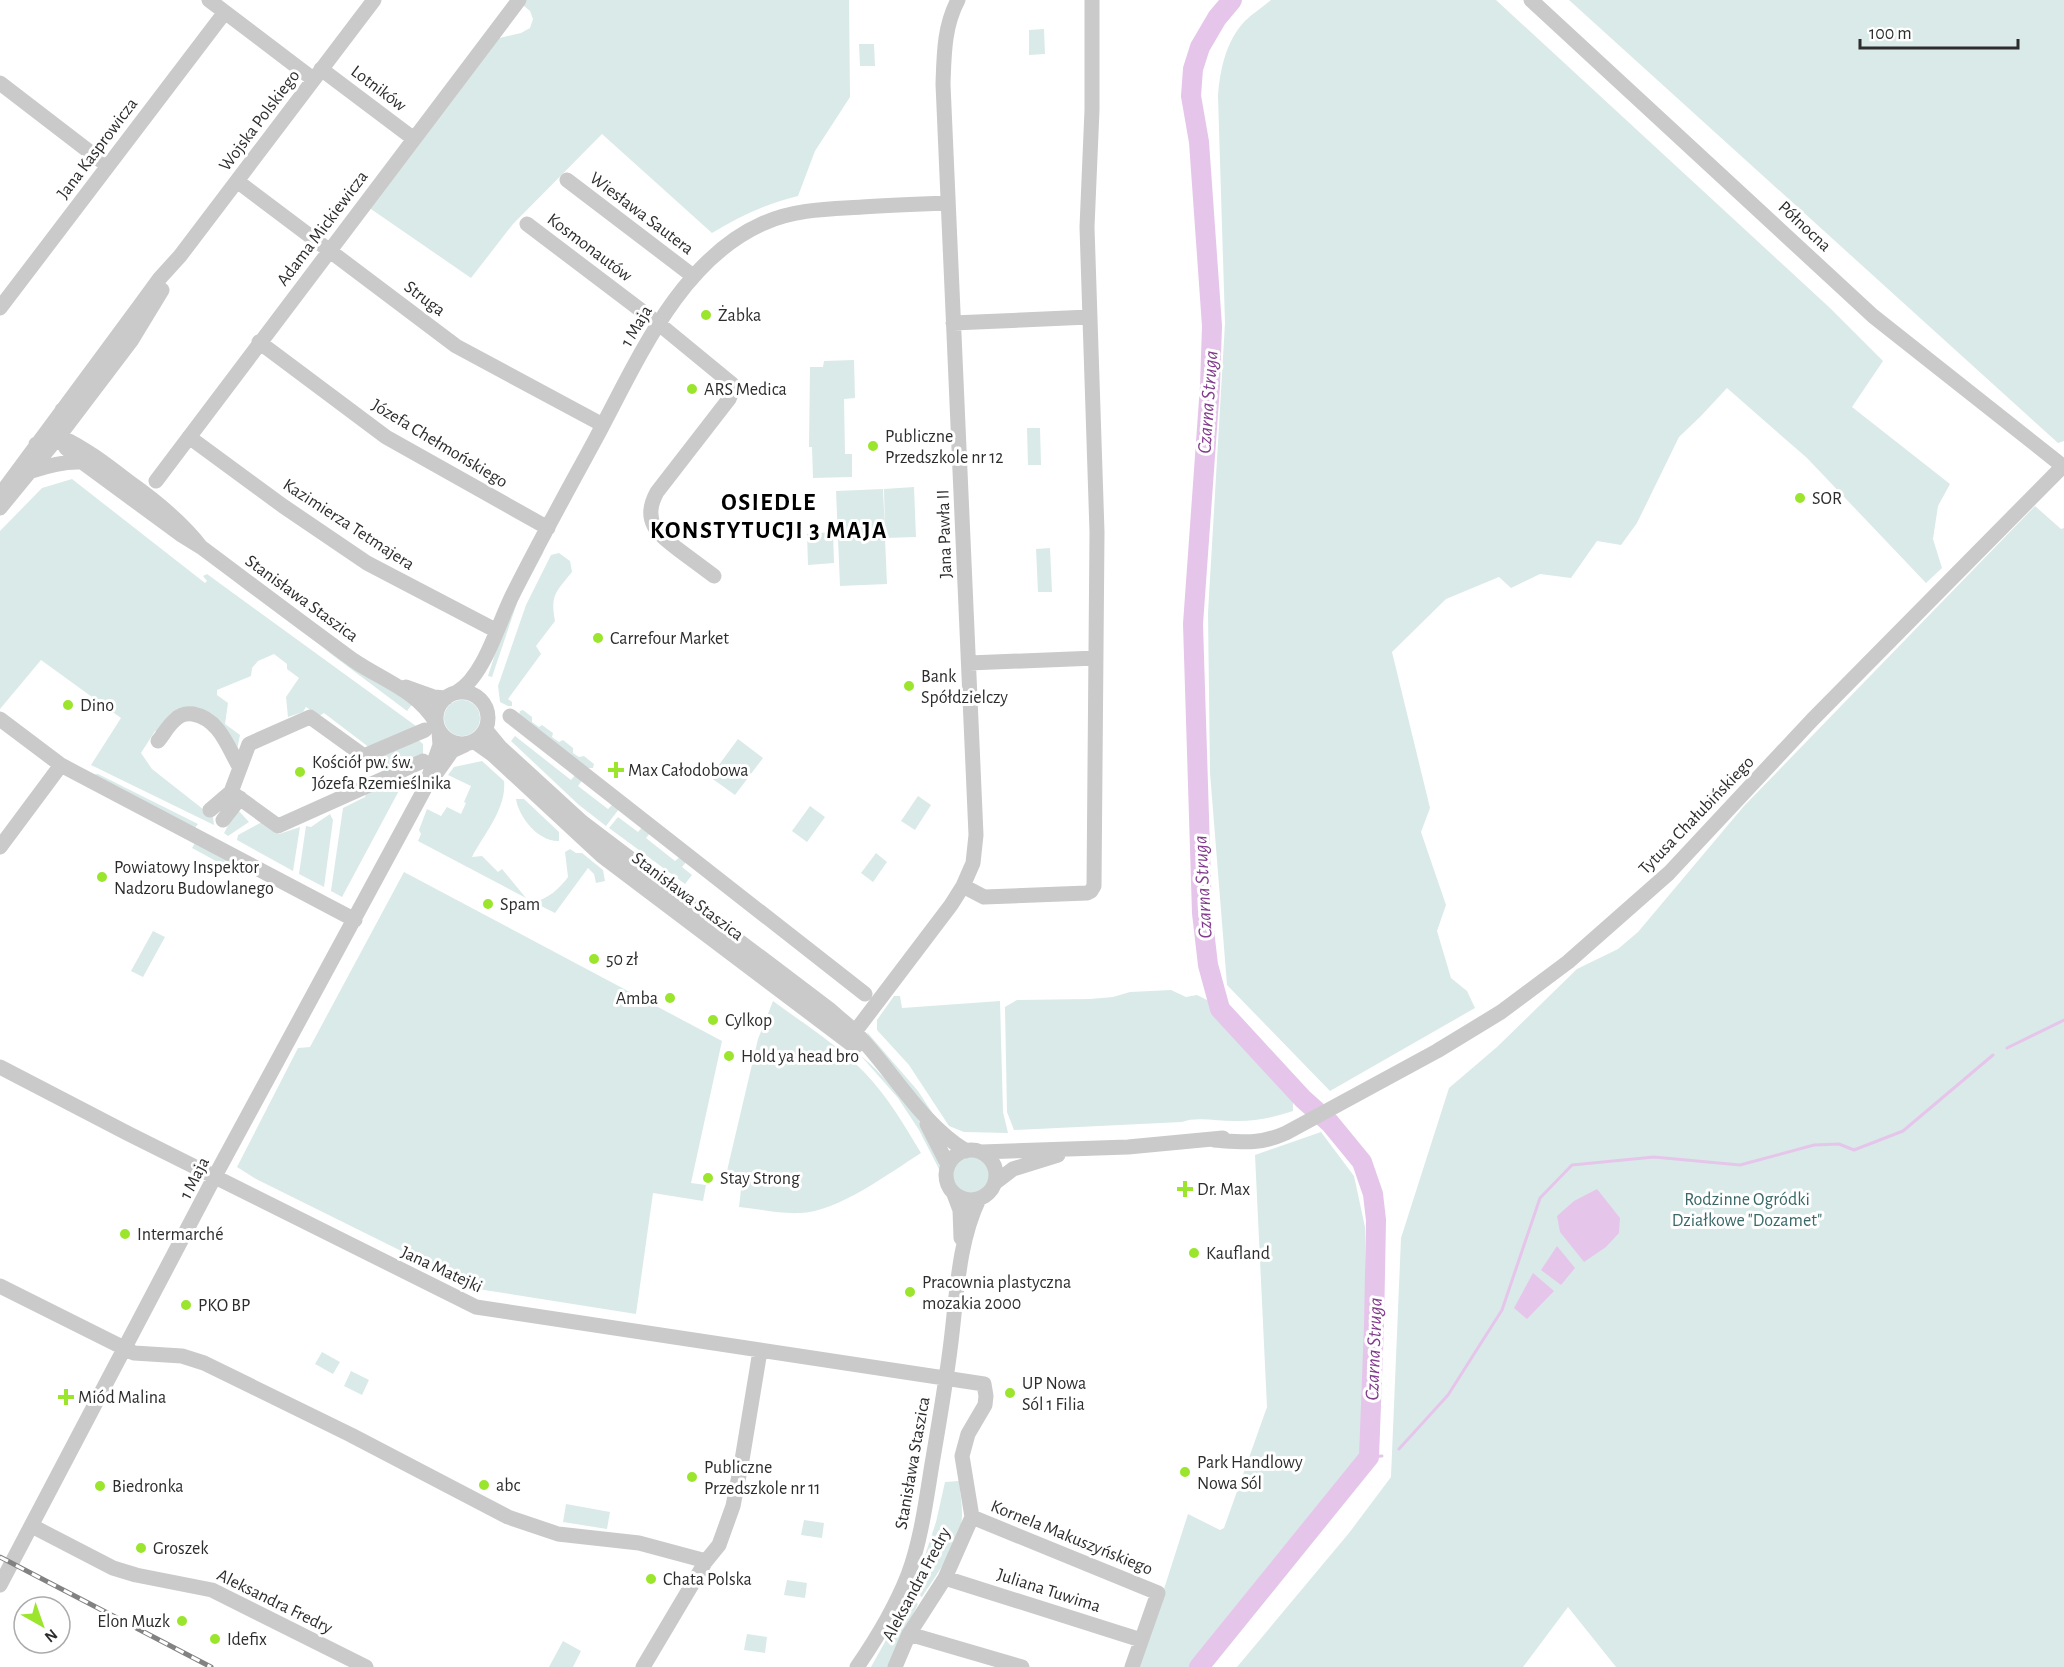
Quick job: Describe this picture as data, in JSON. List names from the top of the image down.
{
  "streets": {
    "street": [
      "Lotników",
      "Wojska Polskiego",
      "Jana Kasprowicza",
      "Wiesława Sautera",
      "Północna",
      "Adama Mickiewicza",
      "Kosmonautów",
      "Struga",
      "1 Maja",
      "Józefa Chełmońskiego",
      "Kazimierza Tetmajera",
      "Jana Pawła II",
      "Stanisława Staszica",
      "Tytusa Chałubińskiego",
      "Jana Matejki",
      "Kornela Makuszyńskiego",
      "Aleksandra Fredry",
      "Juliana Tuwima"
    ]
  },
  "crossings": [
    ["Lotników", "Wojska Polskiego"],
    ["Lotników", "Jana Kasprowicza"],
    ["Lotników", "Adama Mickiewicza"],
    ["Wojska Polskiego", "Struga"],
    ["Wojska Polskiego", "Stanisława Staszica"],
    ["Wiesława Sautera", "1 Maja"],
    ["Północna", "Tytusa Chałubińskiego"],
    ["Adama Mickiewicza", "Struga"],
    ["Adama Mickiewicza", "Józefa Chełmońskiego"],
    ["Adama Mickiewicza", "Kazimierza Tetmajera"],
    ["Kosmonautów", "1 Maja"],
    ["Struga", "1 Maja"],
    ["1 Maja", "Józefa Chełmońskiego"],
    ["1 Maja", "Kazimierza Tetmajera"],
    ["1 Maja", "Jana Pawła II"],
    ["1 Maja", "Stanisława Staszica"],
    ["1 Maja", "Jana Matejki"],
    ["1 Maja", "Aleksandra Fredry"],
    ["Jana Pawła II", "Stanisława Staszica"],
    ["Stanisława Staszica", "Tytusa Chałubińskiego"],
    ["Stanisława Staszica", "Jana Matejki"],
    ["Stanisława Staszica", "Aleksandra Fredry"],
    ["Jana Matejki", "Aleksandra Fredry"],
    ["Kornela Makuszyńskiego", "Aleksandra Fredry"],
    ["Kornela Makuszyńskiego", "Juliana Tuwima"],
    ["Aleksandra Fredry", "Juliana Tuwima"]
  ],
  "districts": ["OSIEDLE KONSTYTUCJI 3 MAJA"],
  "water": ["Czarna Struga"],
  "parks": ["Rodzinne Ogródki Działkowe \"Dozamet\""],
  "places": {
    "other": [
      "Żabka",
      "ARS Medica",
      "Publiczne Przedszkole nr 12",
      "SOR",
      "Carrefour Market",
      "Bank Spółdzielczy",
      "Dino",
      "Kościół pw. św. Józefa Rzemieślnika",
      "Powiatowy Inspektor Nadzoru Budowlanego",
      "Spam",
      "50 zł",
      "Amba",
      "Cylkop",
      "Hold ya head bro",
      "Stay Strong",
      "Intermarché",
      "Kaufland",
      "Pracownia plastyczna mozakia 2000",
      "PKO BP",
      "UP Nowa Sól 1 Filia",
      "Park Handlowy Nowa Sól",
      "Publiczne Przedszkole nr 11",
      "abc",
      "Biedronka",
      "Groszek",
      "Chata Polska",
      "Elon Muzk",
      "Idefix"
    ],
    "health": ["Max Całodobowa", "Dr. Max", "Miód Malina"]
  },
  "scale_bar": "100 m",
  "north": "bottom right"
}
